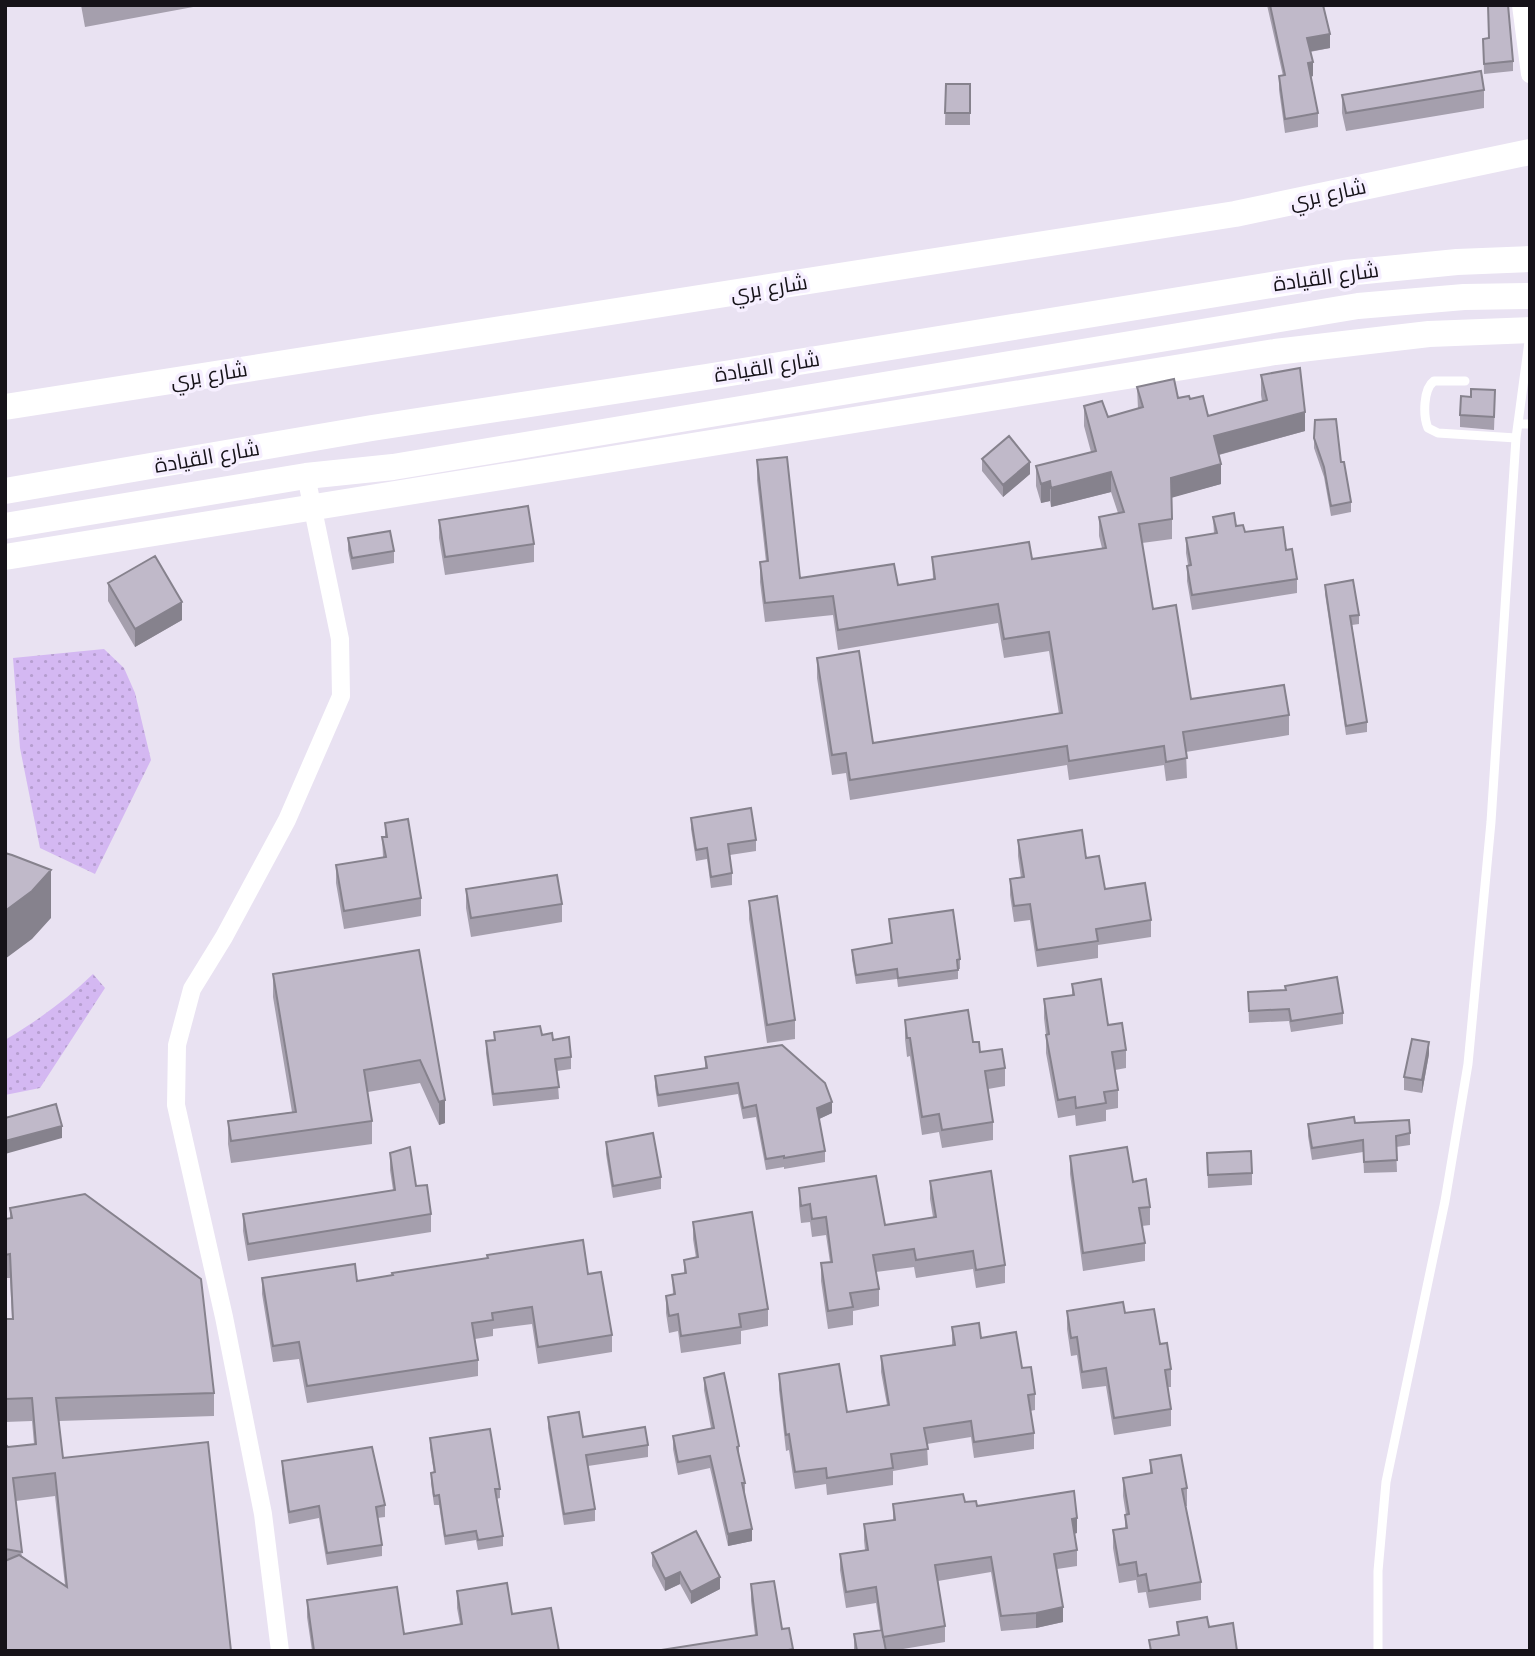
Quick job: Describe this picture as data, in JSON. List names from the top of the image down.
{
  "streets": {
    "main road": ["شارع بري", "شارع القيادة"]
  }
}
